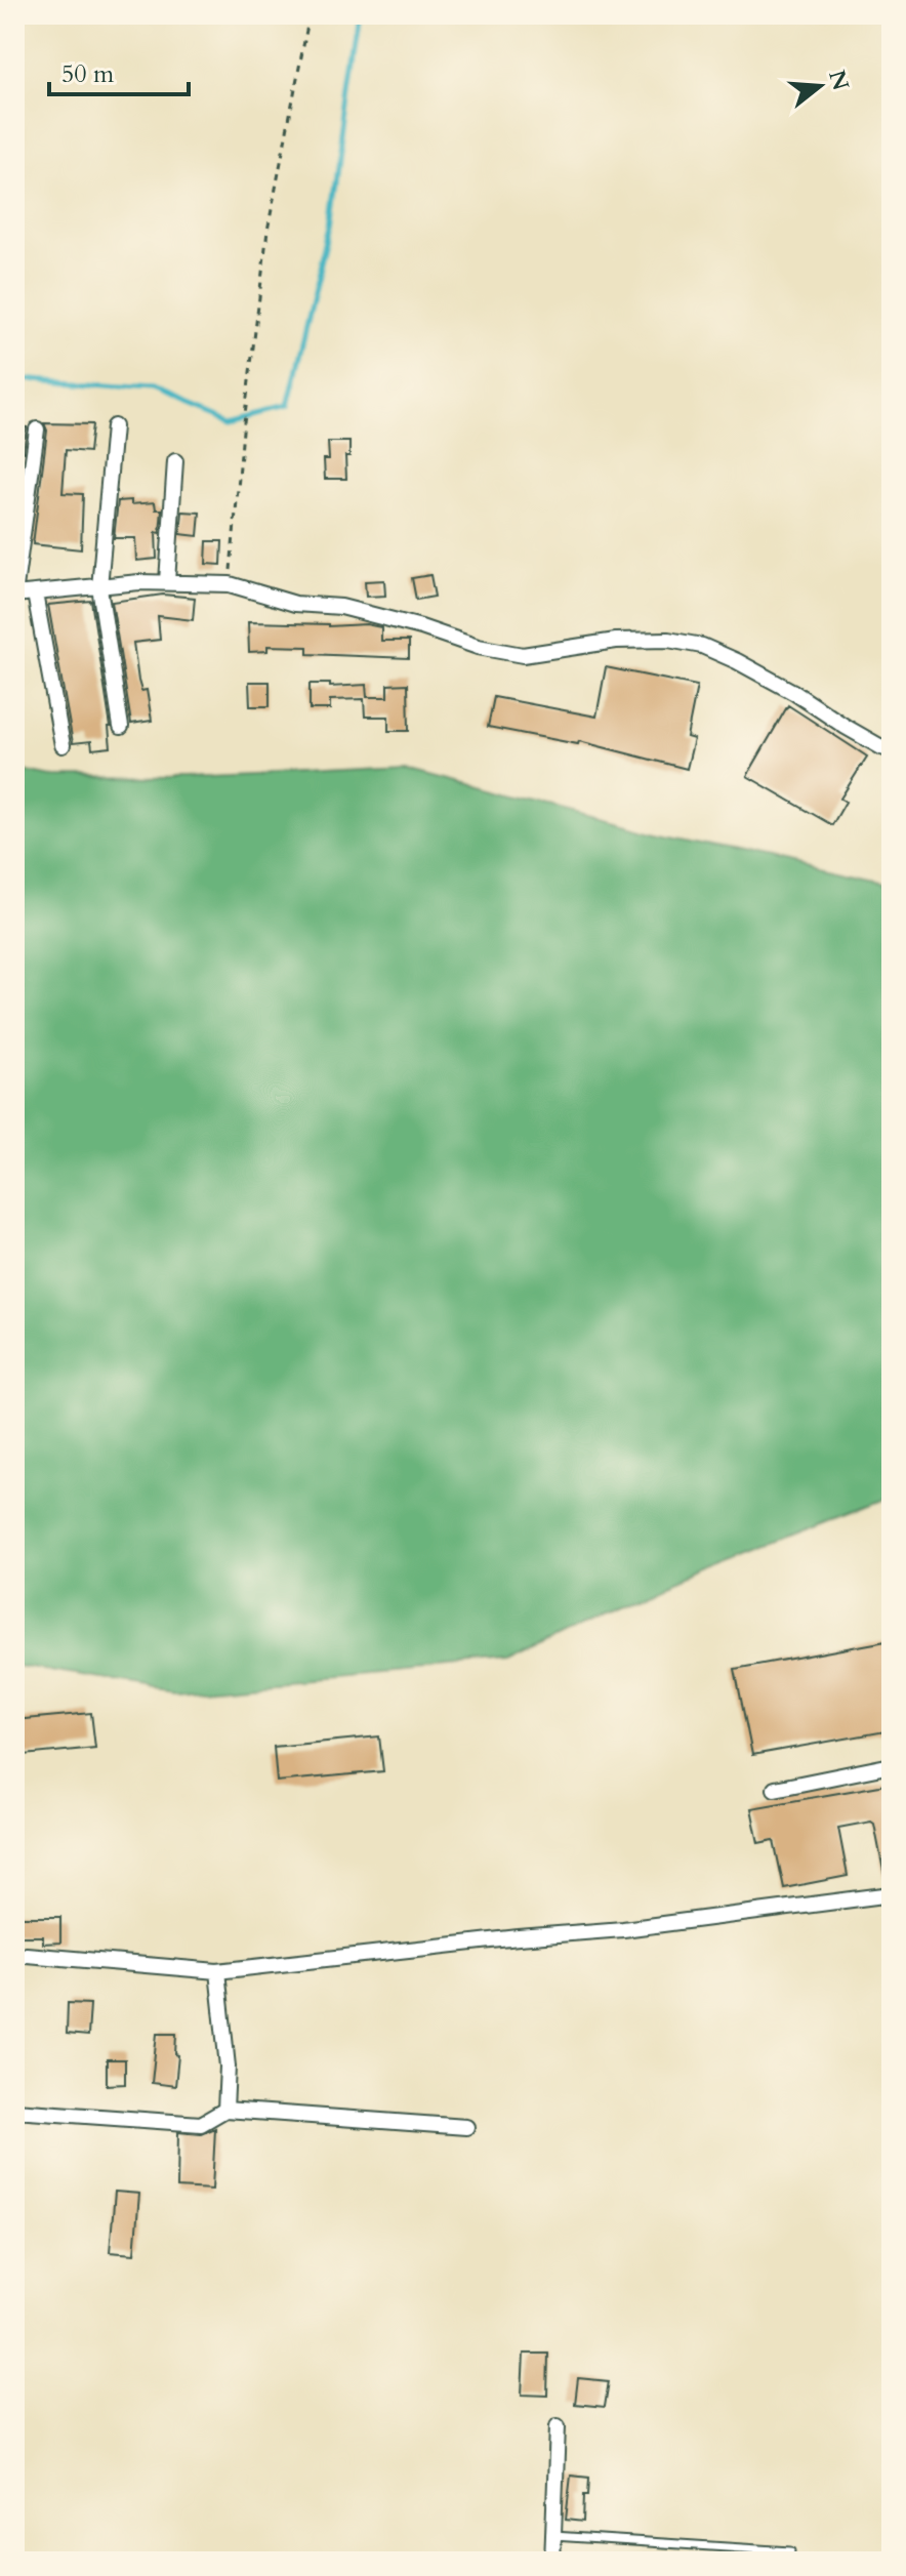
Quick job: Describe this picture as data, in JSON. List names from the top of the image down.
{
  "scale_bar": "50 m",
  "north": "right"
}
